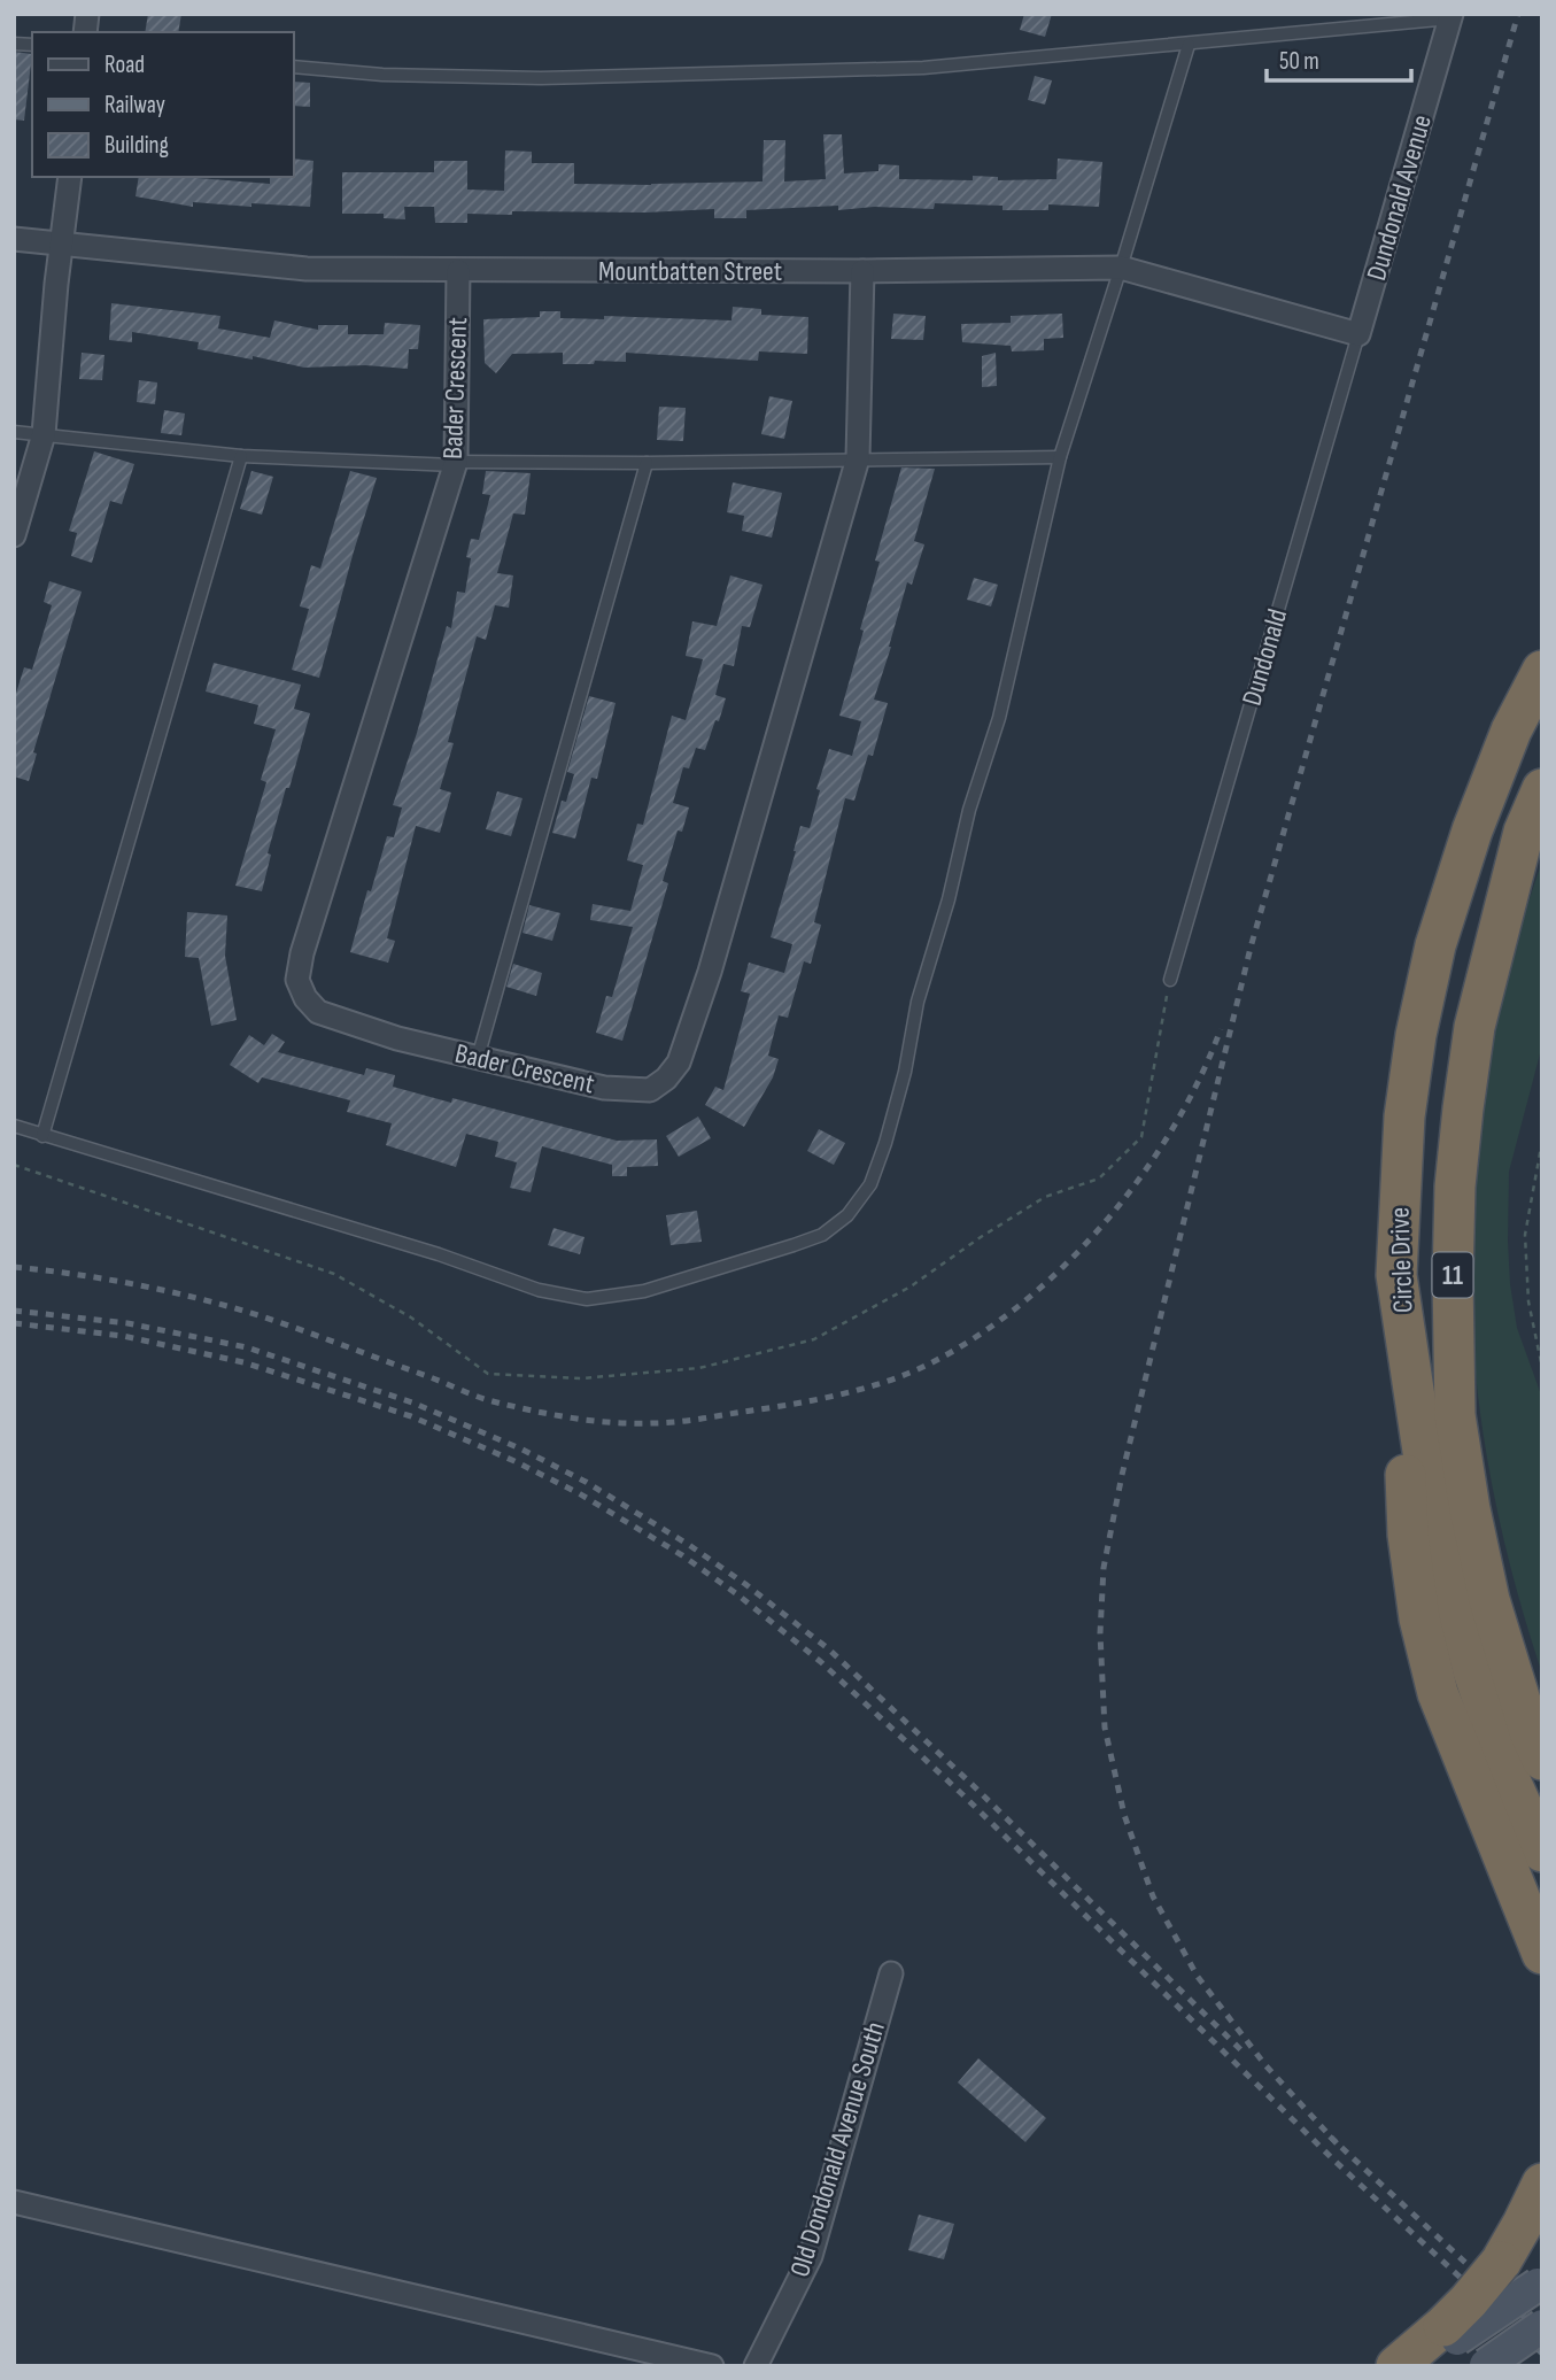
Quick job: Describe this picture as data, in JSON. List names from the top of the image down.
{
  "streets": {
    "highway": ["Circle Drive", "11"],
    "street": [
      "Dundonald Avenue",
      "Mountbatten Street",
      "Bader Crescent",
      "Old Dondonald Avenue South"
    ],
    "lane": ["Dundonald"]
  },
  "crossings": [
    ["Dundonald Avenue", "Mountbatten Street"],
    ["Dundonald Avenue", "Dundonald"],
    ["Mountbatten Street", "Bader Crescent"],
    ["Mountbatten Street", "Dundonald"]
  ],
  "legend": ["Road", "Railway", "Building"],
  "scale_bar": "50 m"
}
